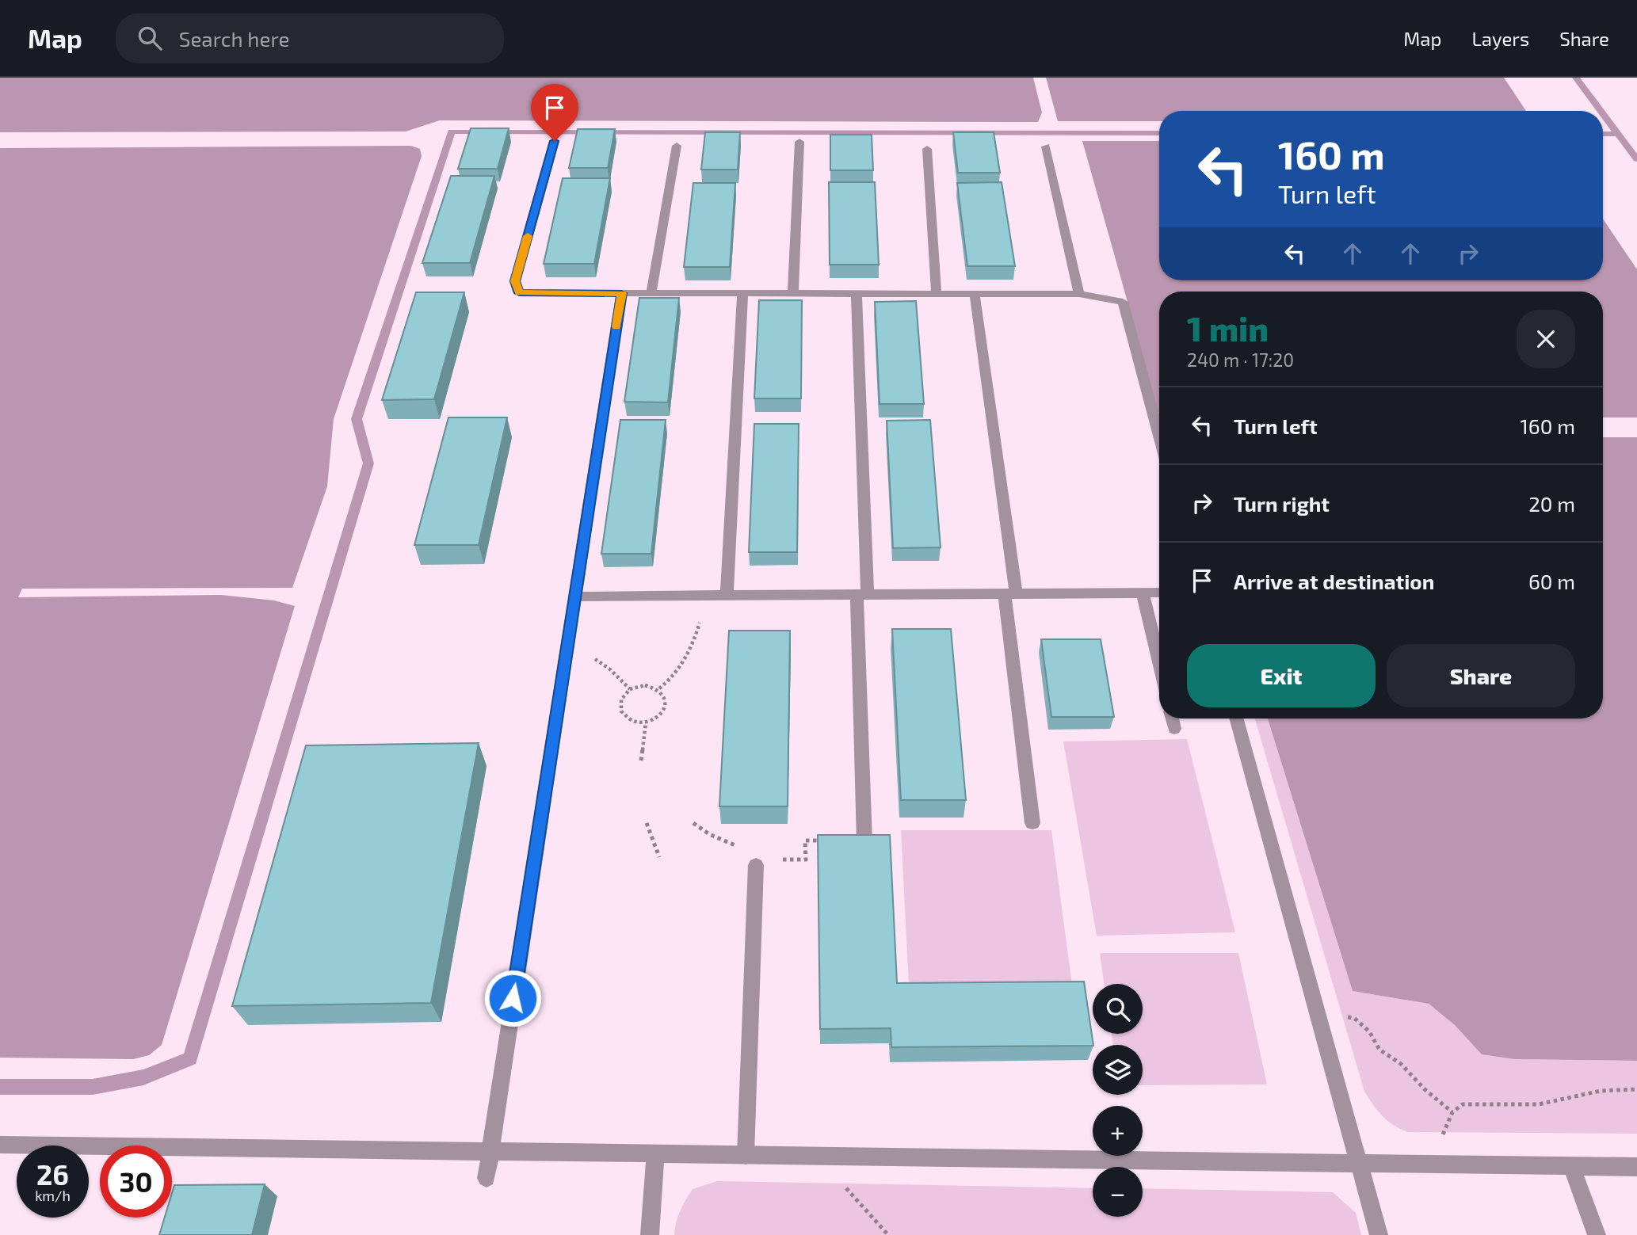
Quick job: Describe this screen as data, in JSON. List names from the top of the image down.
{
  "page": {
    "header": "Map",
    "search": "Search here",
    "nav": ["Map", "Layers", "Share"],
    "turn": ["160 m", "Turn left"],
    "heading": ["1 min", "240 m · 17:20"],
    "list": [
      {
        "name": "Turn left",
        "value": "160 m"
      },
      {
        "name": "Turn right",
        "value": "20 m"
      },
      {
        "name": "Arrive at destination",
        "value": "60 m"
      }
    ],
    "buttons": ["Exit", "Share"],
    "map_buttons": ["+", "−"],
    "speed": "26 km/h",
    "limit": "30"
  }
}
